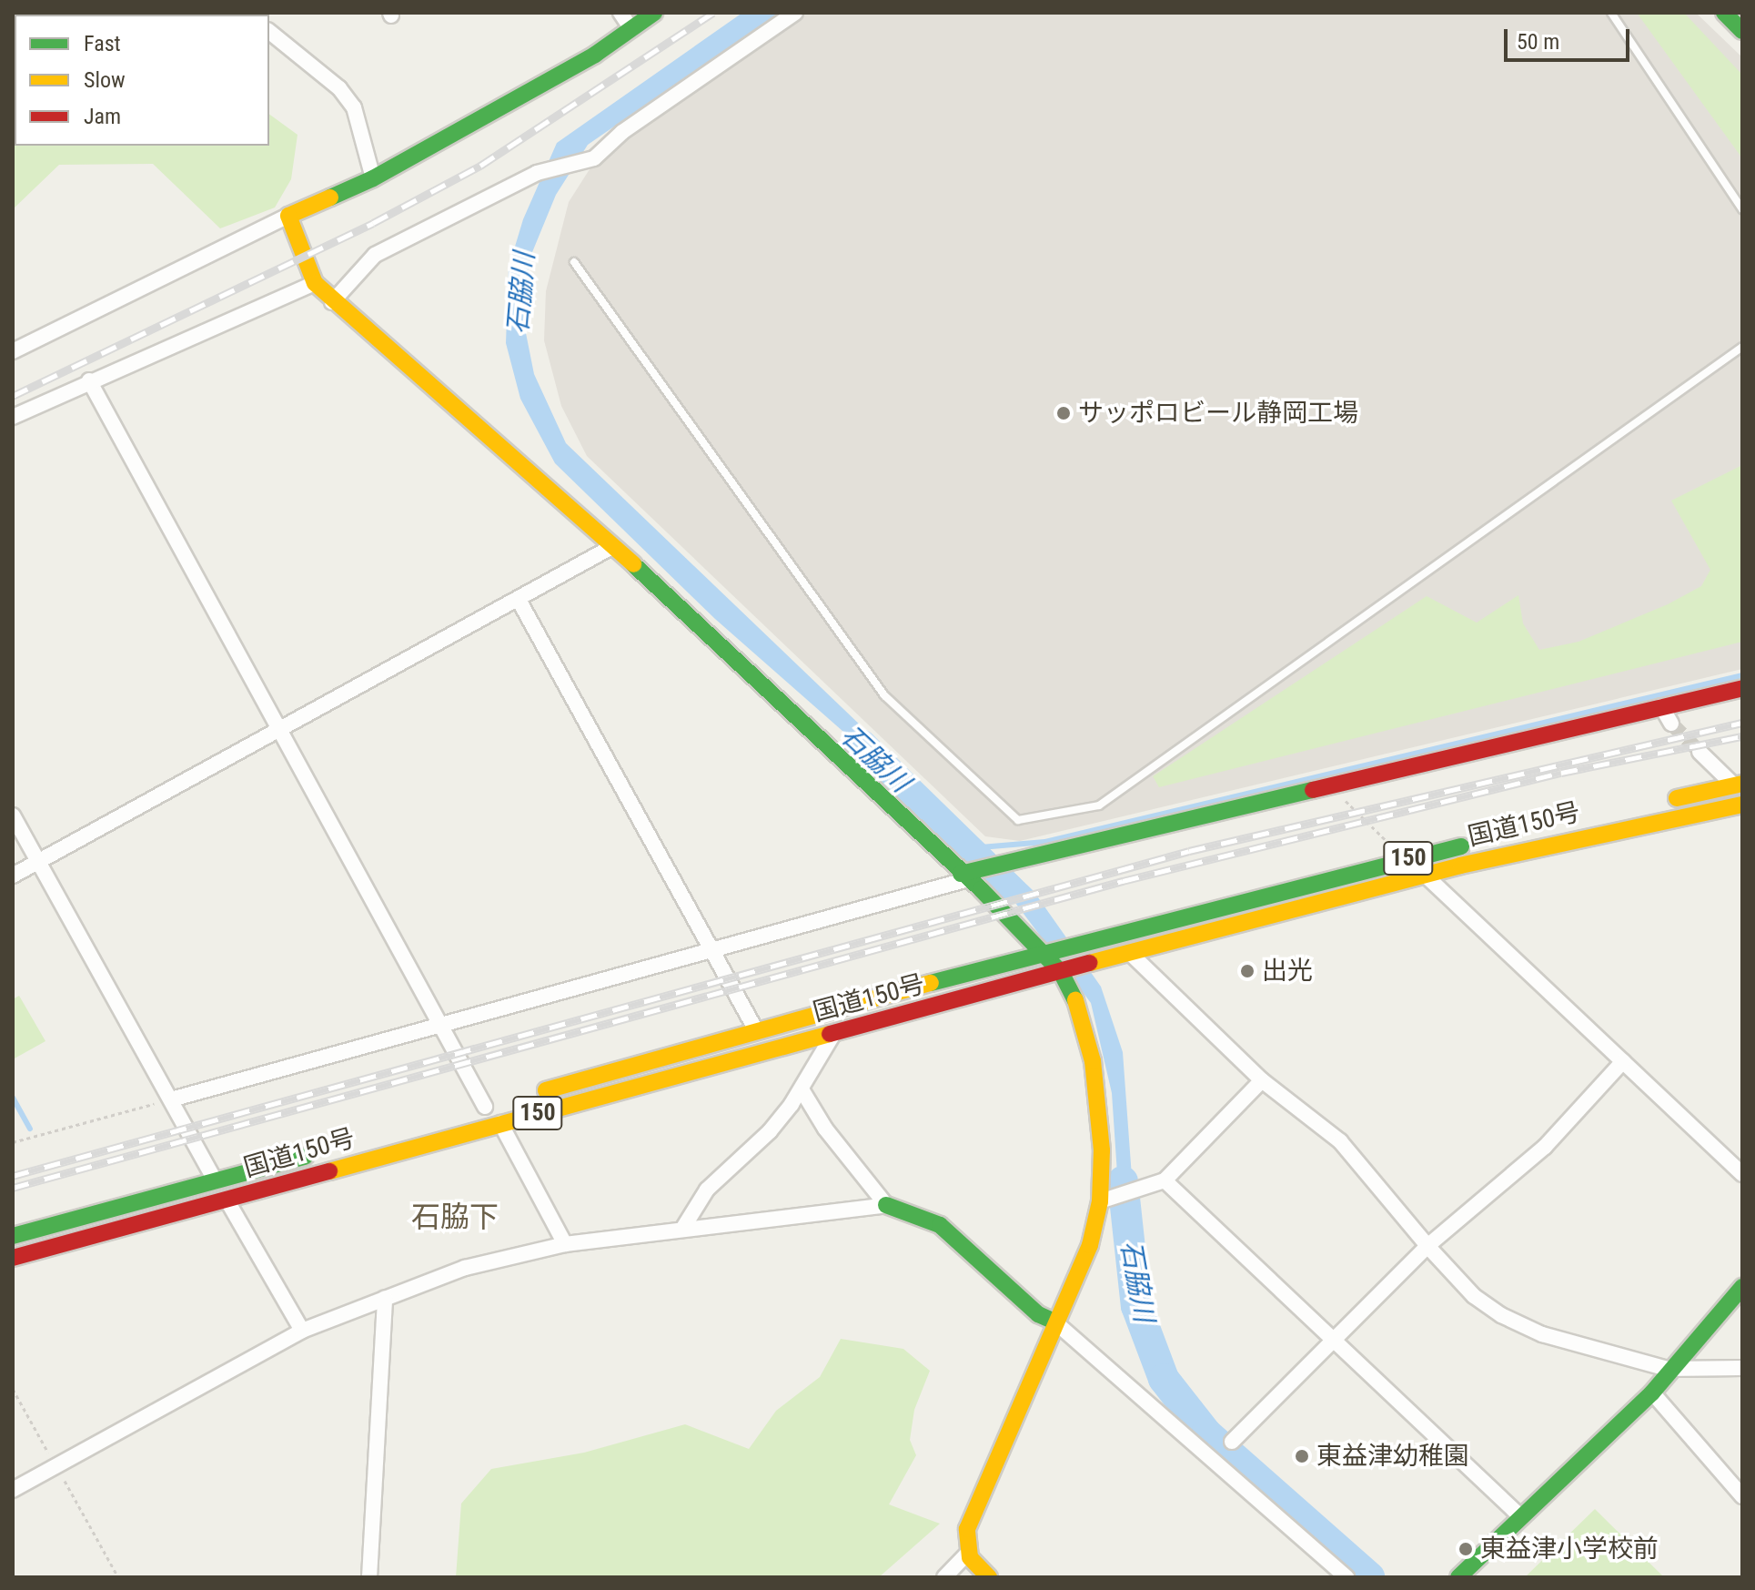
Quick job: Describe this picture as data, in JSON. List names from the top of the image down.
{
  "streets": {
    "main road": ["国道150号", "150"]
  },
  "districts": ["石脇下"],
  "water": ["石脇川"],
  "places": [
    "サッポロビール静岡工場",
    "出光",
    "東益津幼稚園",
    "東益津小学校前"
  ],
  "legend": ["Fast", "Slow", "Jam"],
  "scale_bar": "50 m"
}
